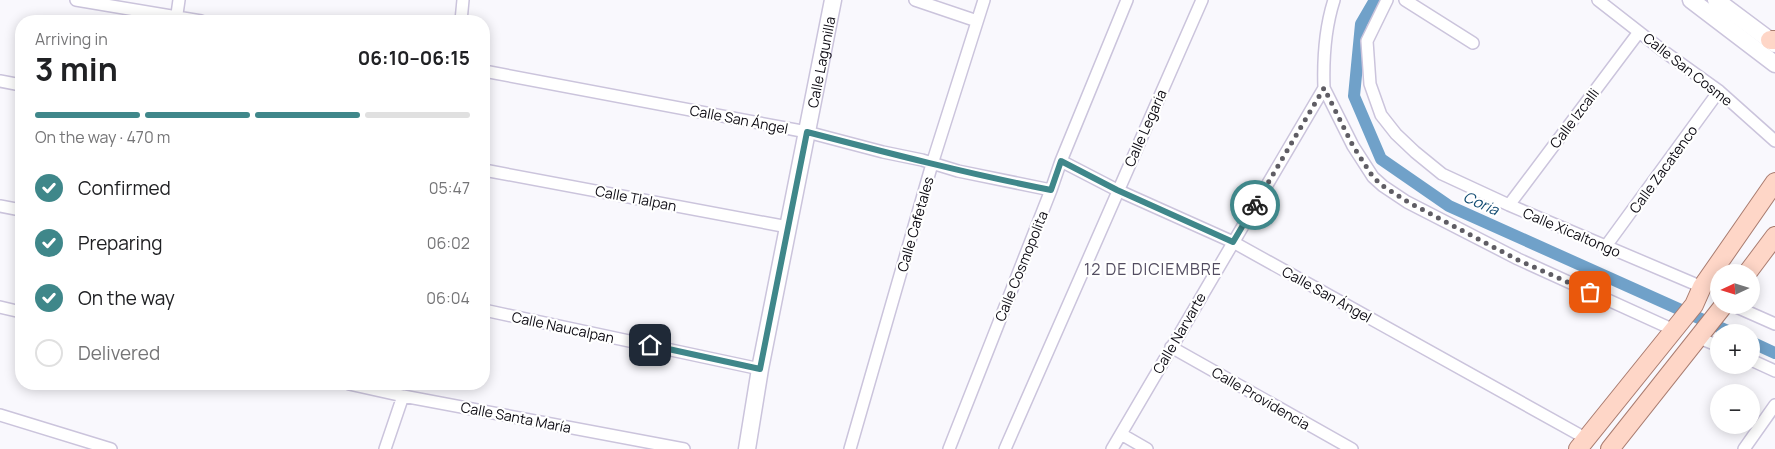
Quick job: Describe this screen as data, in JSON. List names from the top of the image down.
{
  "streets": {
    "street": [
      "Calle Lagunilla",
      "Calle San Cosme",
      "Calle Izcalli",
      "Calle San Ángel",
      "Calle Legaria",
      "Calle Zacatenco",
      "Calle Tlalpan",
      "Calle Cafetales",
      "Calle Xicaltongo",
      "Calle Cosmopolita",
      "Calle Naucalpan",
      "Calle Narvarte",
      "Calle Providencia",
      "Calle Santa María"
    ]
  },
  "crossings": [
    ["Calle Lagunilla", "Calle San Ángel"],
    ["Calle Lagunilla", "Calle Tlalpan"],
    ["Calle Lagunilla", "Calle Naucalpan"],
    ["Calle San Cosme", "Calle Izcalli"],
    ["Calle San Cosme", "Calle Zacatenco"],
    ["Calle Izcalli", "Calle Xicaltongo"],
    ["Calle San Ángel", "Calle Legaria"],
    ["Calle San Ángel", "Calle Cafetales"],
    ["Calle San Ángel", "Calle Cosmopolita"],
    ["Calle San Ángel", "Calle Narvarte"],
    ["Calle Zacatenco", "Calle Xicaltongo"],
    ["Calle Narvarte", "Calle Providencia"]
  ],
  "districts": ["12 DE DICIEMBRE"],
  "water": ["Coria"],
  "north": "left",
  "page": {
    "heading": ["3 min", "Arriving in", "06:10–06:15"],
    "bar": "On the way · 470 m",
    "list": [
      ["Confirmed", "05:47"],
      ["Preparing", "06:02"],
      ["On the way", "06:04"],
      "Delivered"
    ],
    "map_buttons": ["+", "−"]
  }
}
